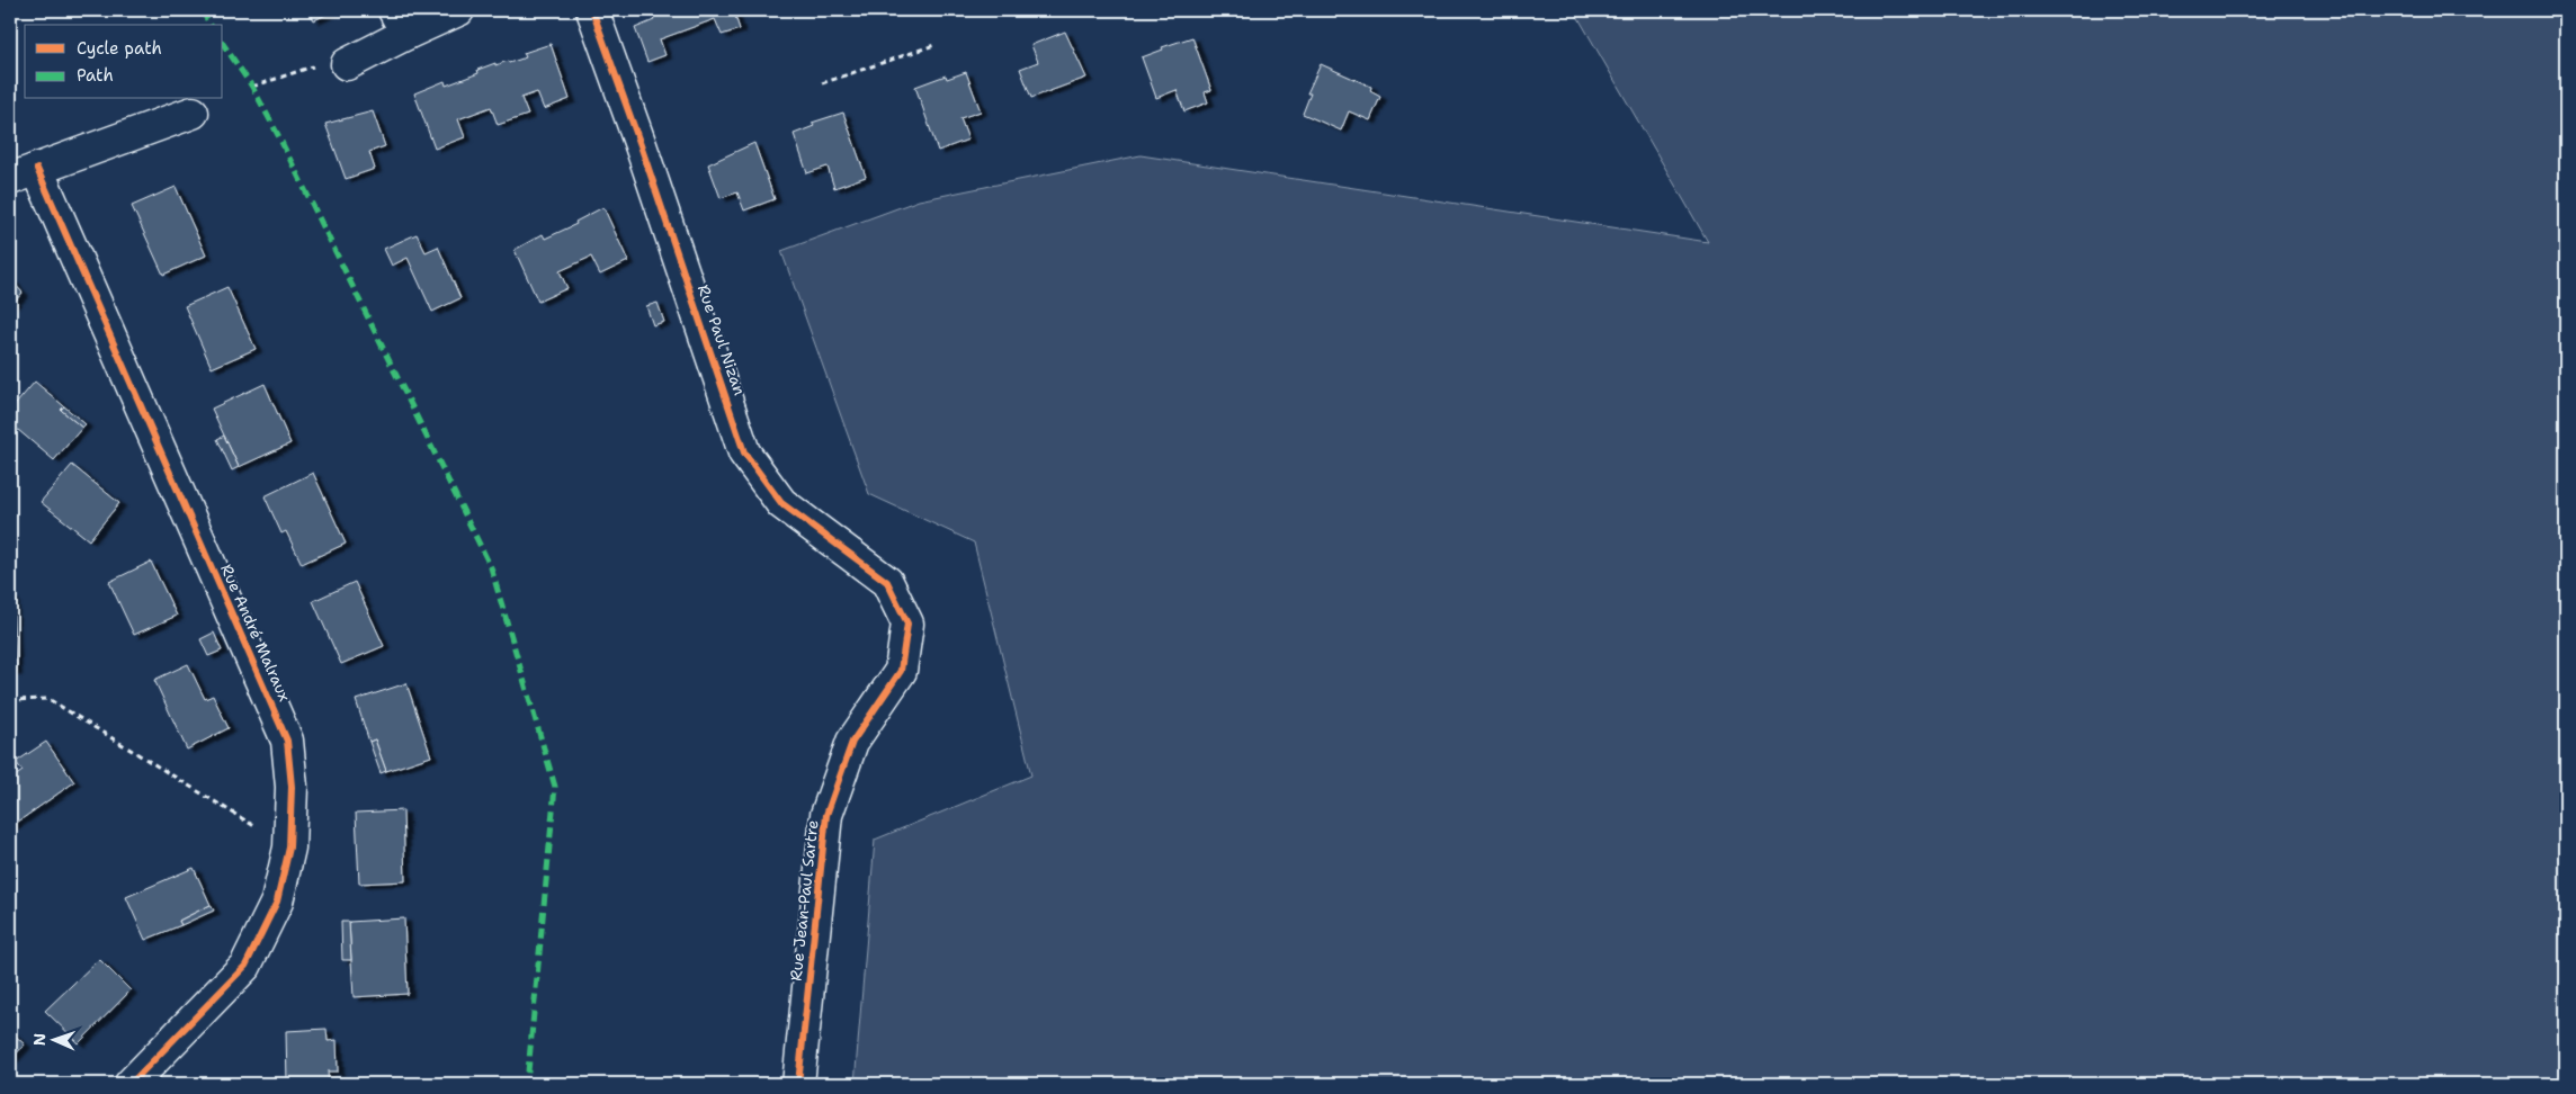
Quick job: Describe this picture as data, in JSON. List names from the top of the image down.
{
  "streets": {
    "street": ["Rue Paul Nizan", "Rue André Malraux", "Rue Jean-Paul Sartre"]
  },
  "crossings": [
    ["Rue Paul Nizan", "Rue Jean-Paul Sartre"]
  ],
  "legend": ["Cycle path", "Path"],
  "north": "left"
}
